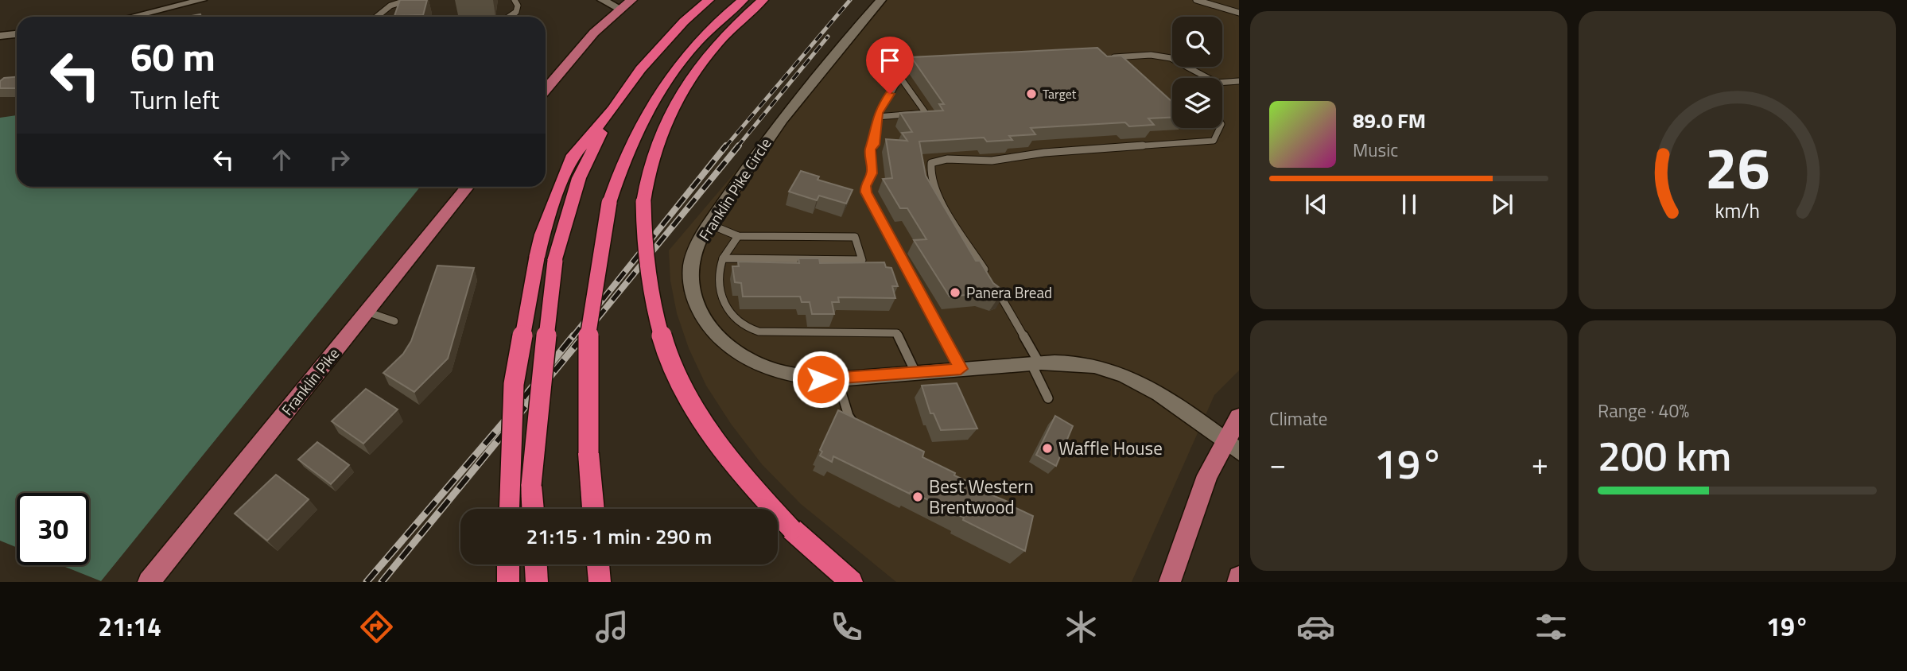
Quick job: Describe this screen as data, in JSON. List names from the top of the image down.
{
  "streets": {
    "main road": ["Franklin Pike"],
    "street": ["Franklin Pike Circle"]
  },
  "places": [
    "Target",
    "Panera Bread",
    "Waffle House",
    "Best Western Brentwood"
  ],
  "page": {
    "turn": ["60 m", "Turn left"],
    "song": ["89.0 FM", "Music"],
    "tile": [
      "Climate",
      ["Range · 40%", "200 km"]
    ],
    "heat": ["−", "19°", "+"],
    "limit": "30",
    "trip": "21:15 · 1 min · 290 m",
    "tabs": ["21:14", "19°"],
    "gauge": ["26", "km/h"]
  }
}
